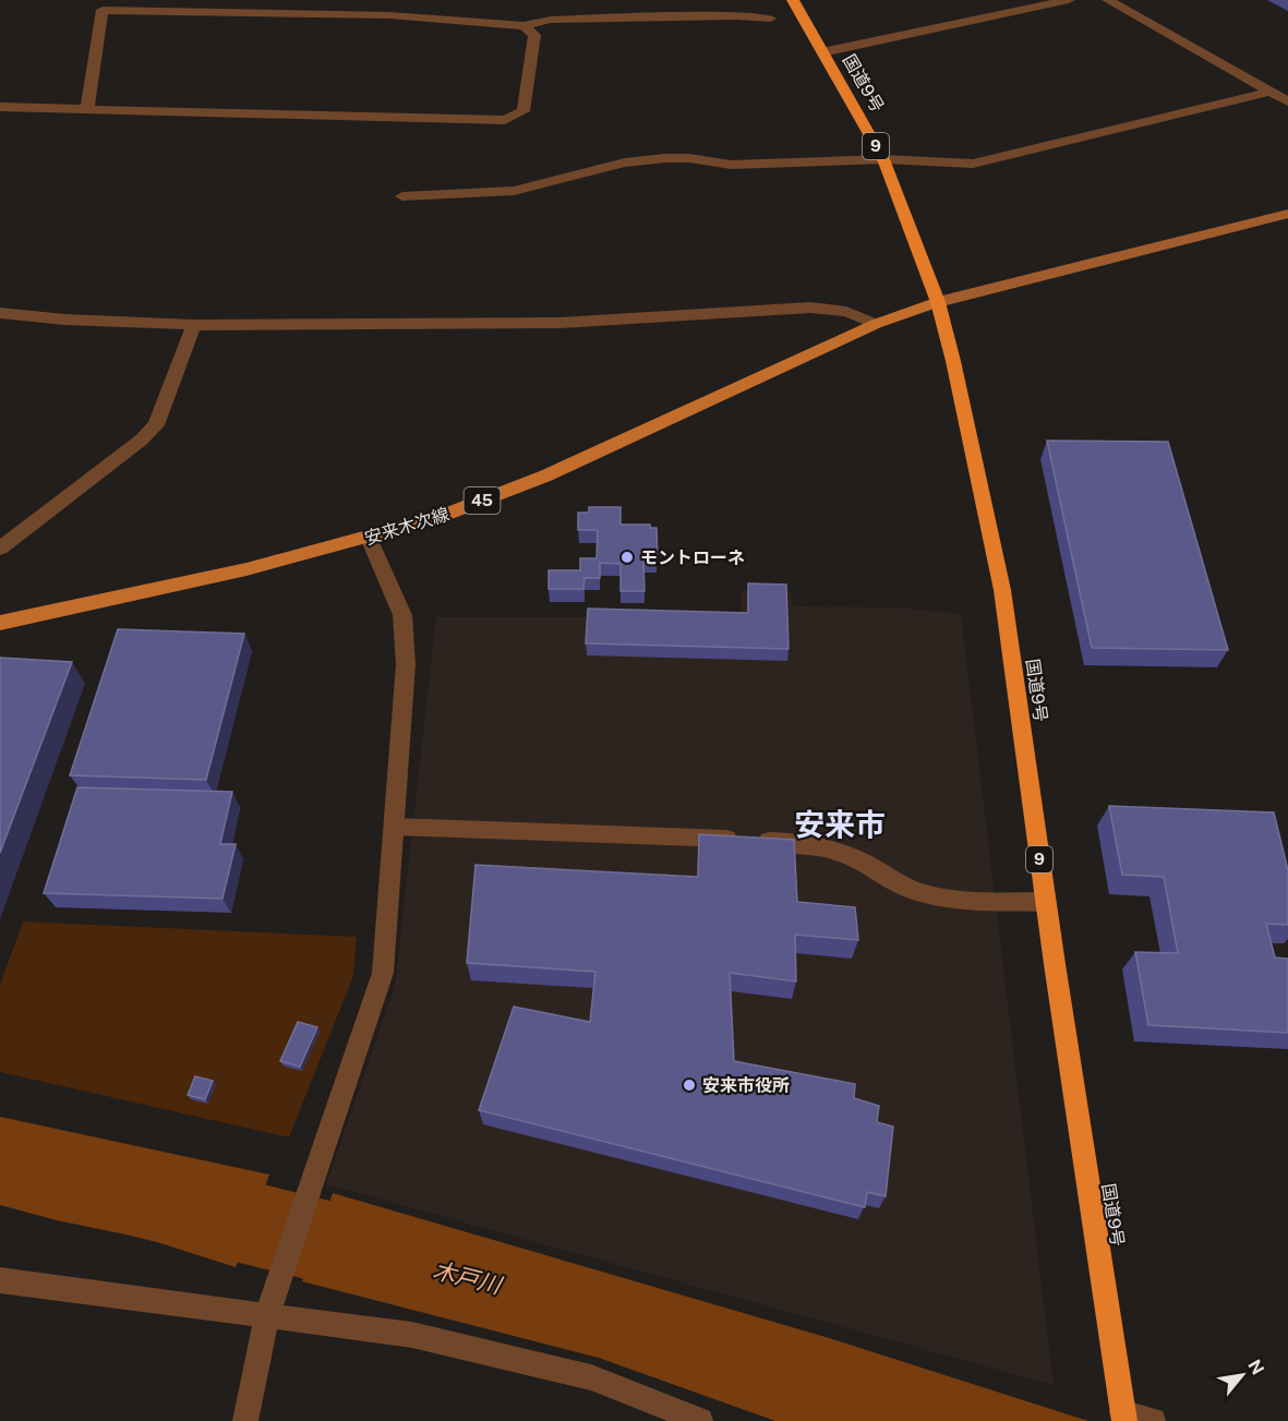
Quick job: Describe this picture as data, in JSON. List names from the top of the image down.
{
  "streets": {
    "highway": ["国道9号", "9"],
    "main road": ["45", "安来木次線"]
  },
  "crossings": [
    ["国道9号", "安来木次線"]
  ],
  "districts": ["安来市"],
  "water": ["木戸川"],
  "places": ["モントローネ", "安来市役所"],
  "north": "top right"
}
